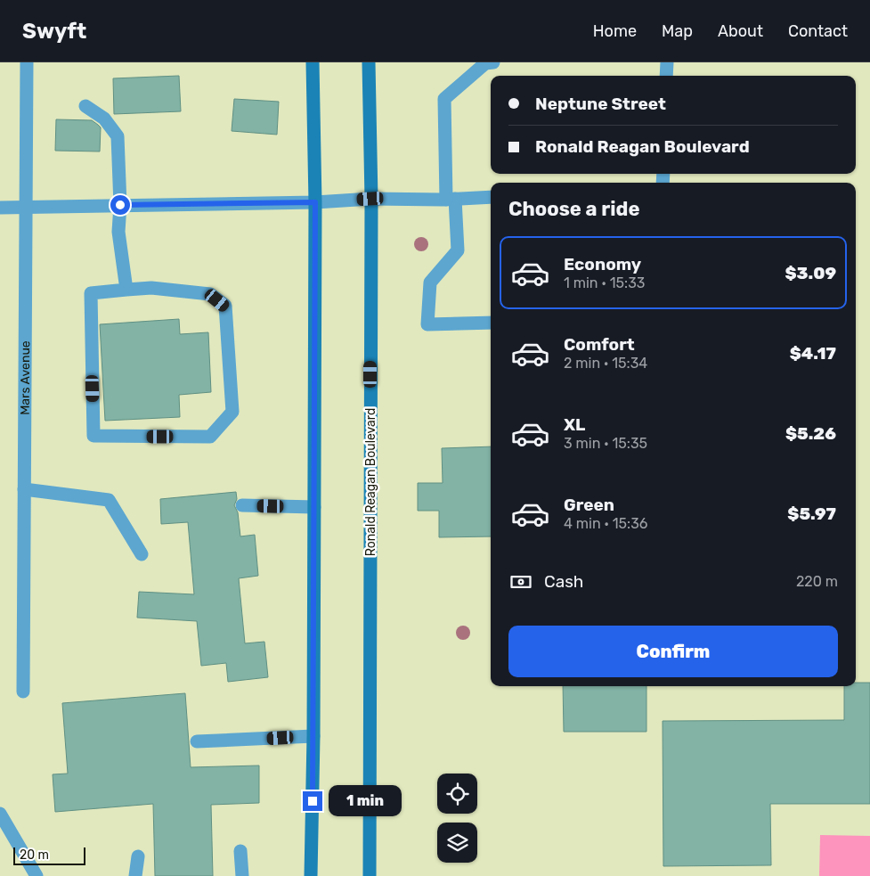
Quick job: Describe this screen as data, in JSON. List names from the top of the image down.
{
  "streets": {
    "main road": ["Ronald Reagan Boulevard"],
    "street": ["Mars Avenue"]
  },
  "scale_bar": "20 m",
  "page": {
    "header": "Swyft",
    "nav": [
      "Home",
      "Map",
      "About",
      "Contact"
    ],
    "banner": ["Neptune Street", "Ronald Reagan Boulevard"],
    "heading": "Choose a ride",
    "list": [
      {
        "name": "Economy",
        "note": "1 min · 15:33",
        "value": "$3.09"
      },
      {
        "name": "Comfort",
        "note": "2 min · 15:34",
        "value": "$4.17"
      },
      {
        "name": "XL",
        "note": "3 min · 15:35",
        "value": "$5.26"
      },
      {
        "name": "Green",
        "note": "4 min · 15:36",
        "value": "$5.97"
      }
    ],
    "pay": ["Cash", "220 m"],
    "buttons": "Confirm",
    "bubble": "1 min",
    "scale": "20 m"
  }
}
